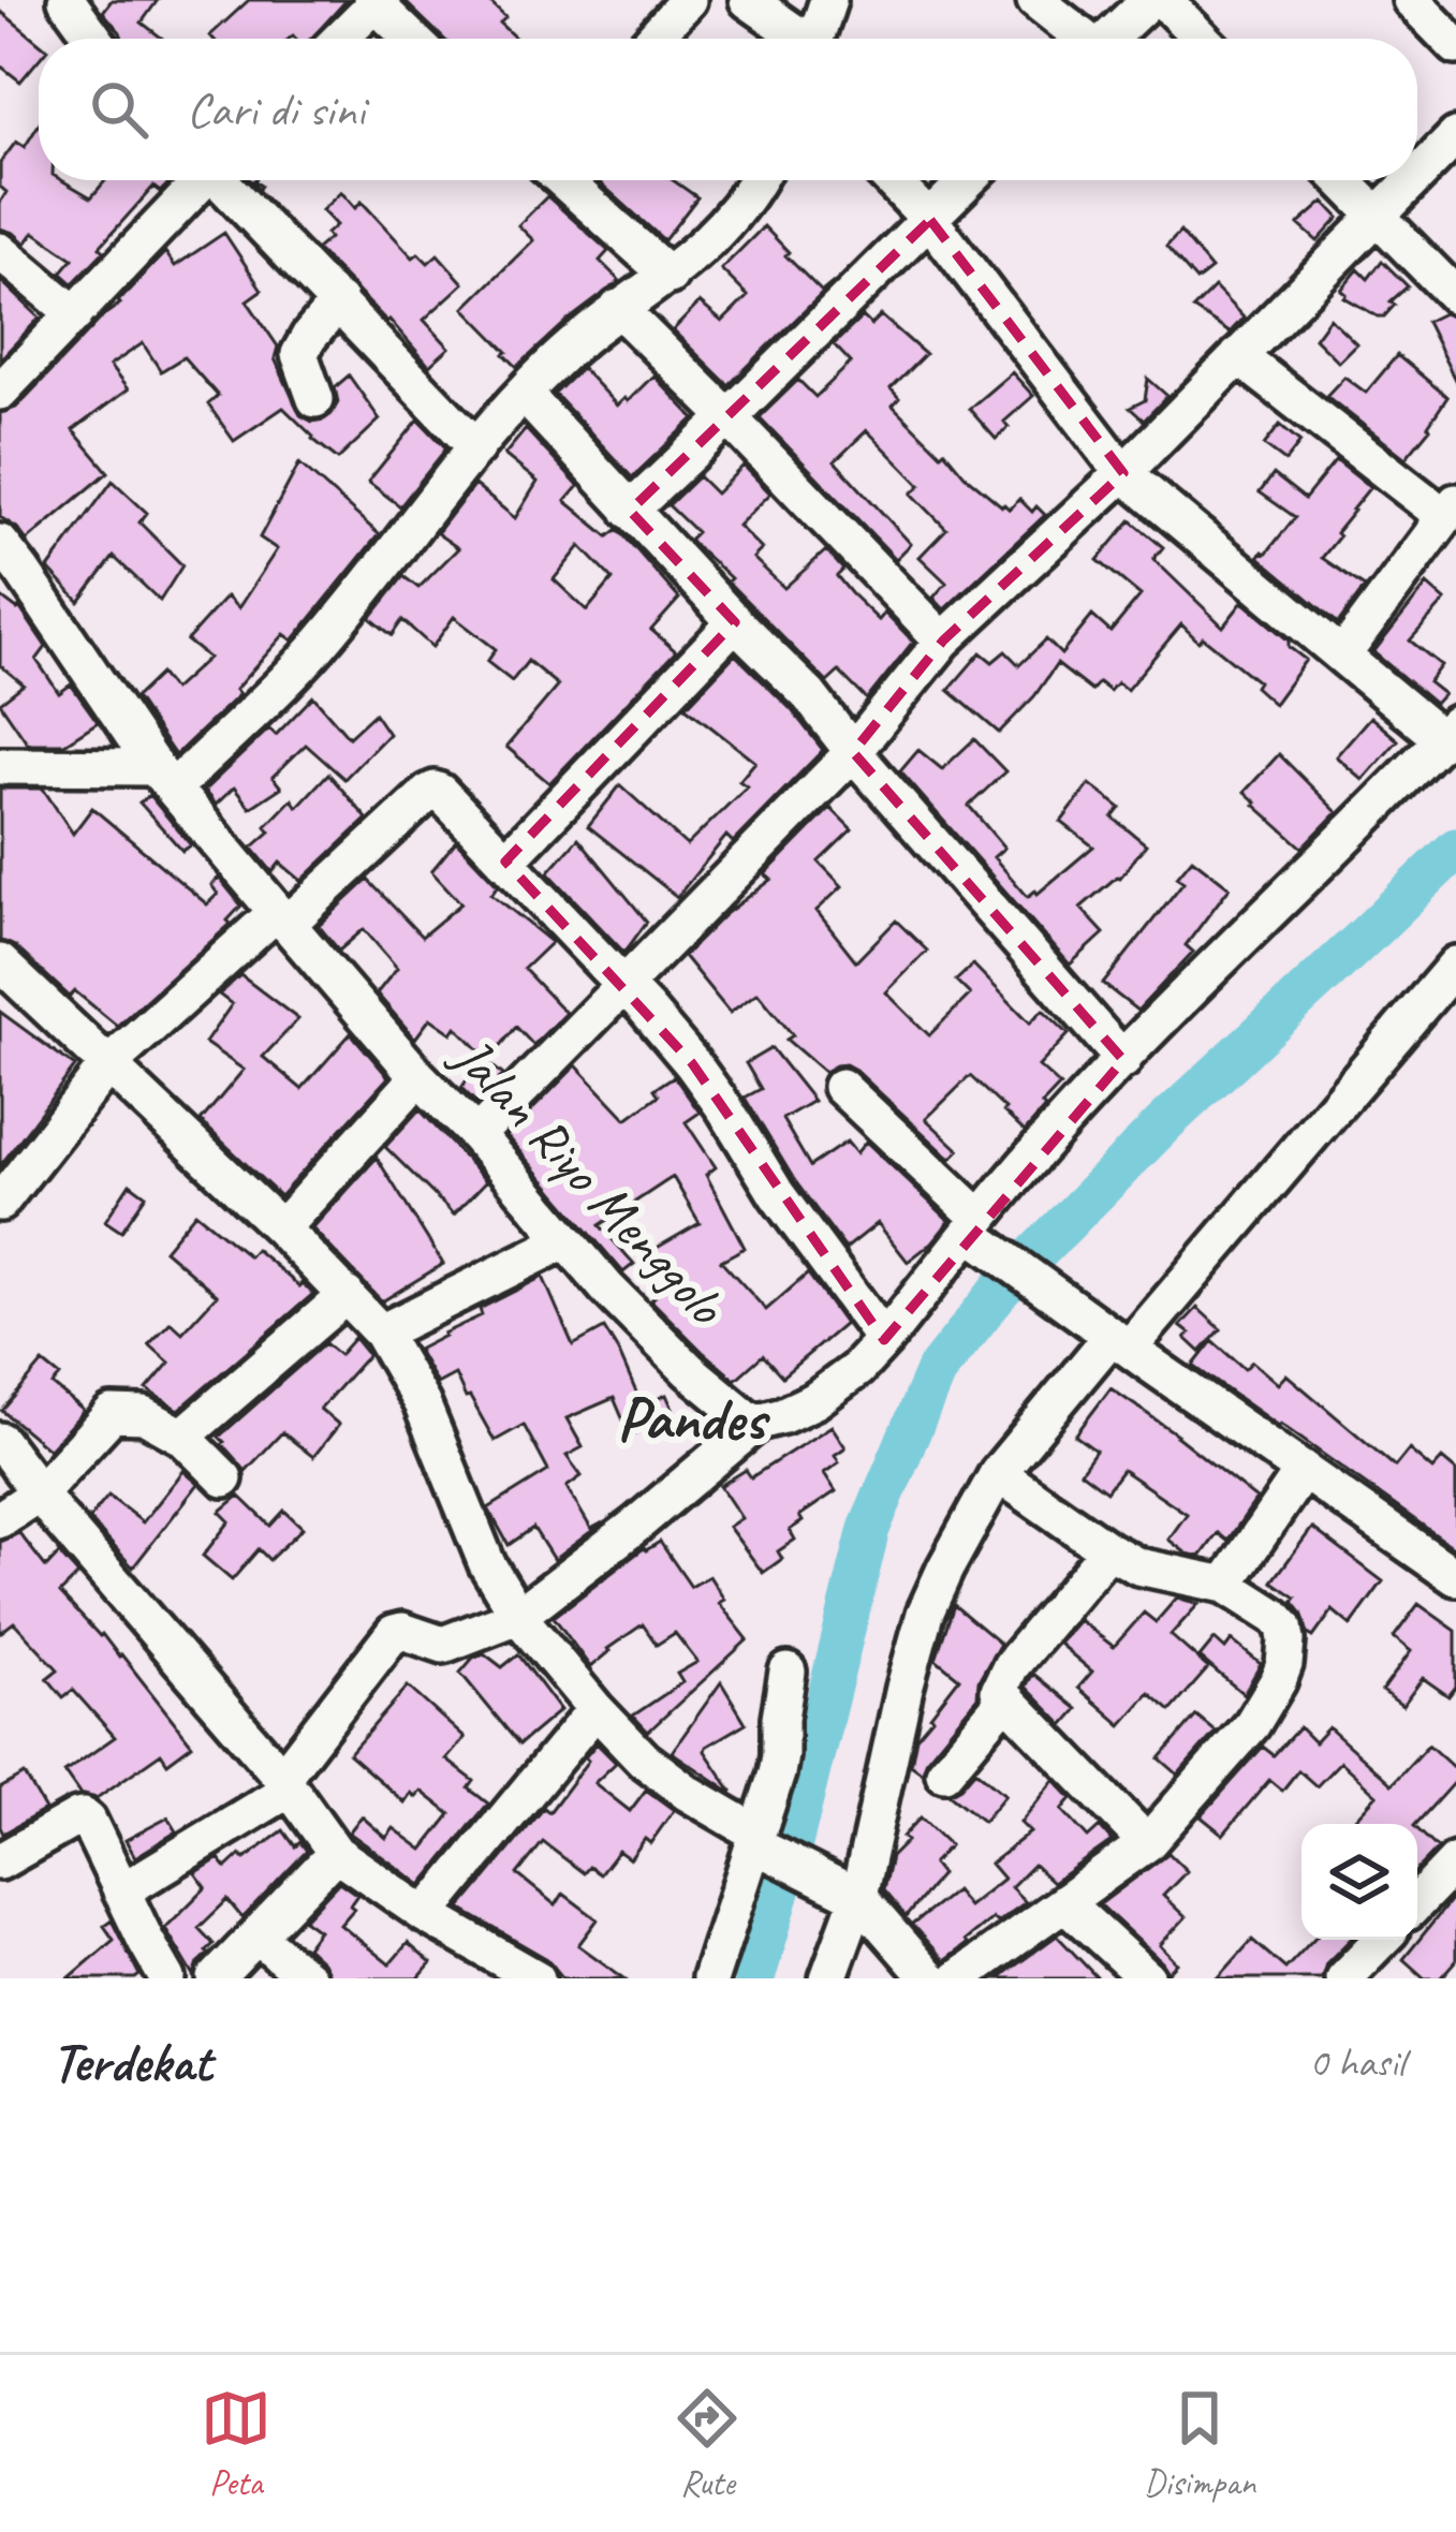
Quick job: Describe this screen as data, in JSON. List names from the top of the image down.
{
  "streets": {
    "street": ["Jalan Riyo Menggolo"]
  },
  "districts": ["Pandes"],
  "page": {
    "search": "Cari di sini",
    "heading": ["Terdekat", "0 hasil"],
    "nav": ["Peta", "Rute", "Disimpan"]
  }
}
